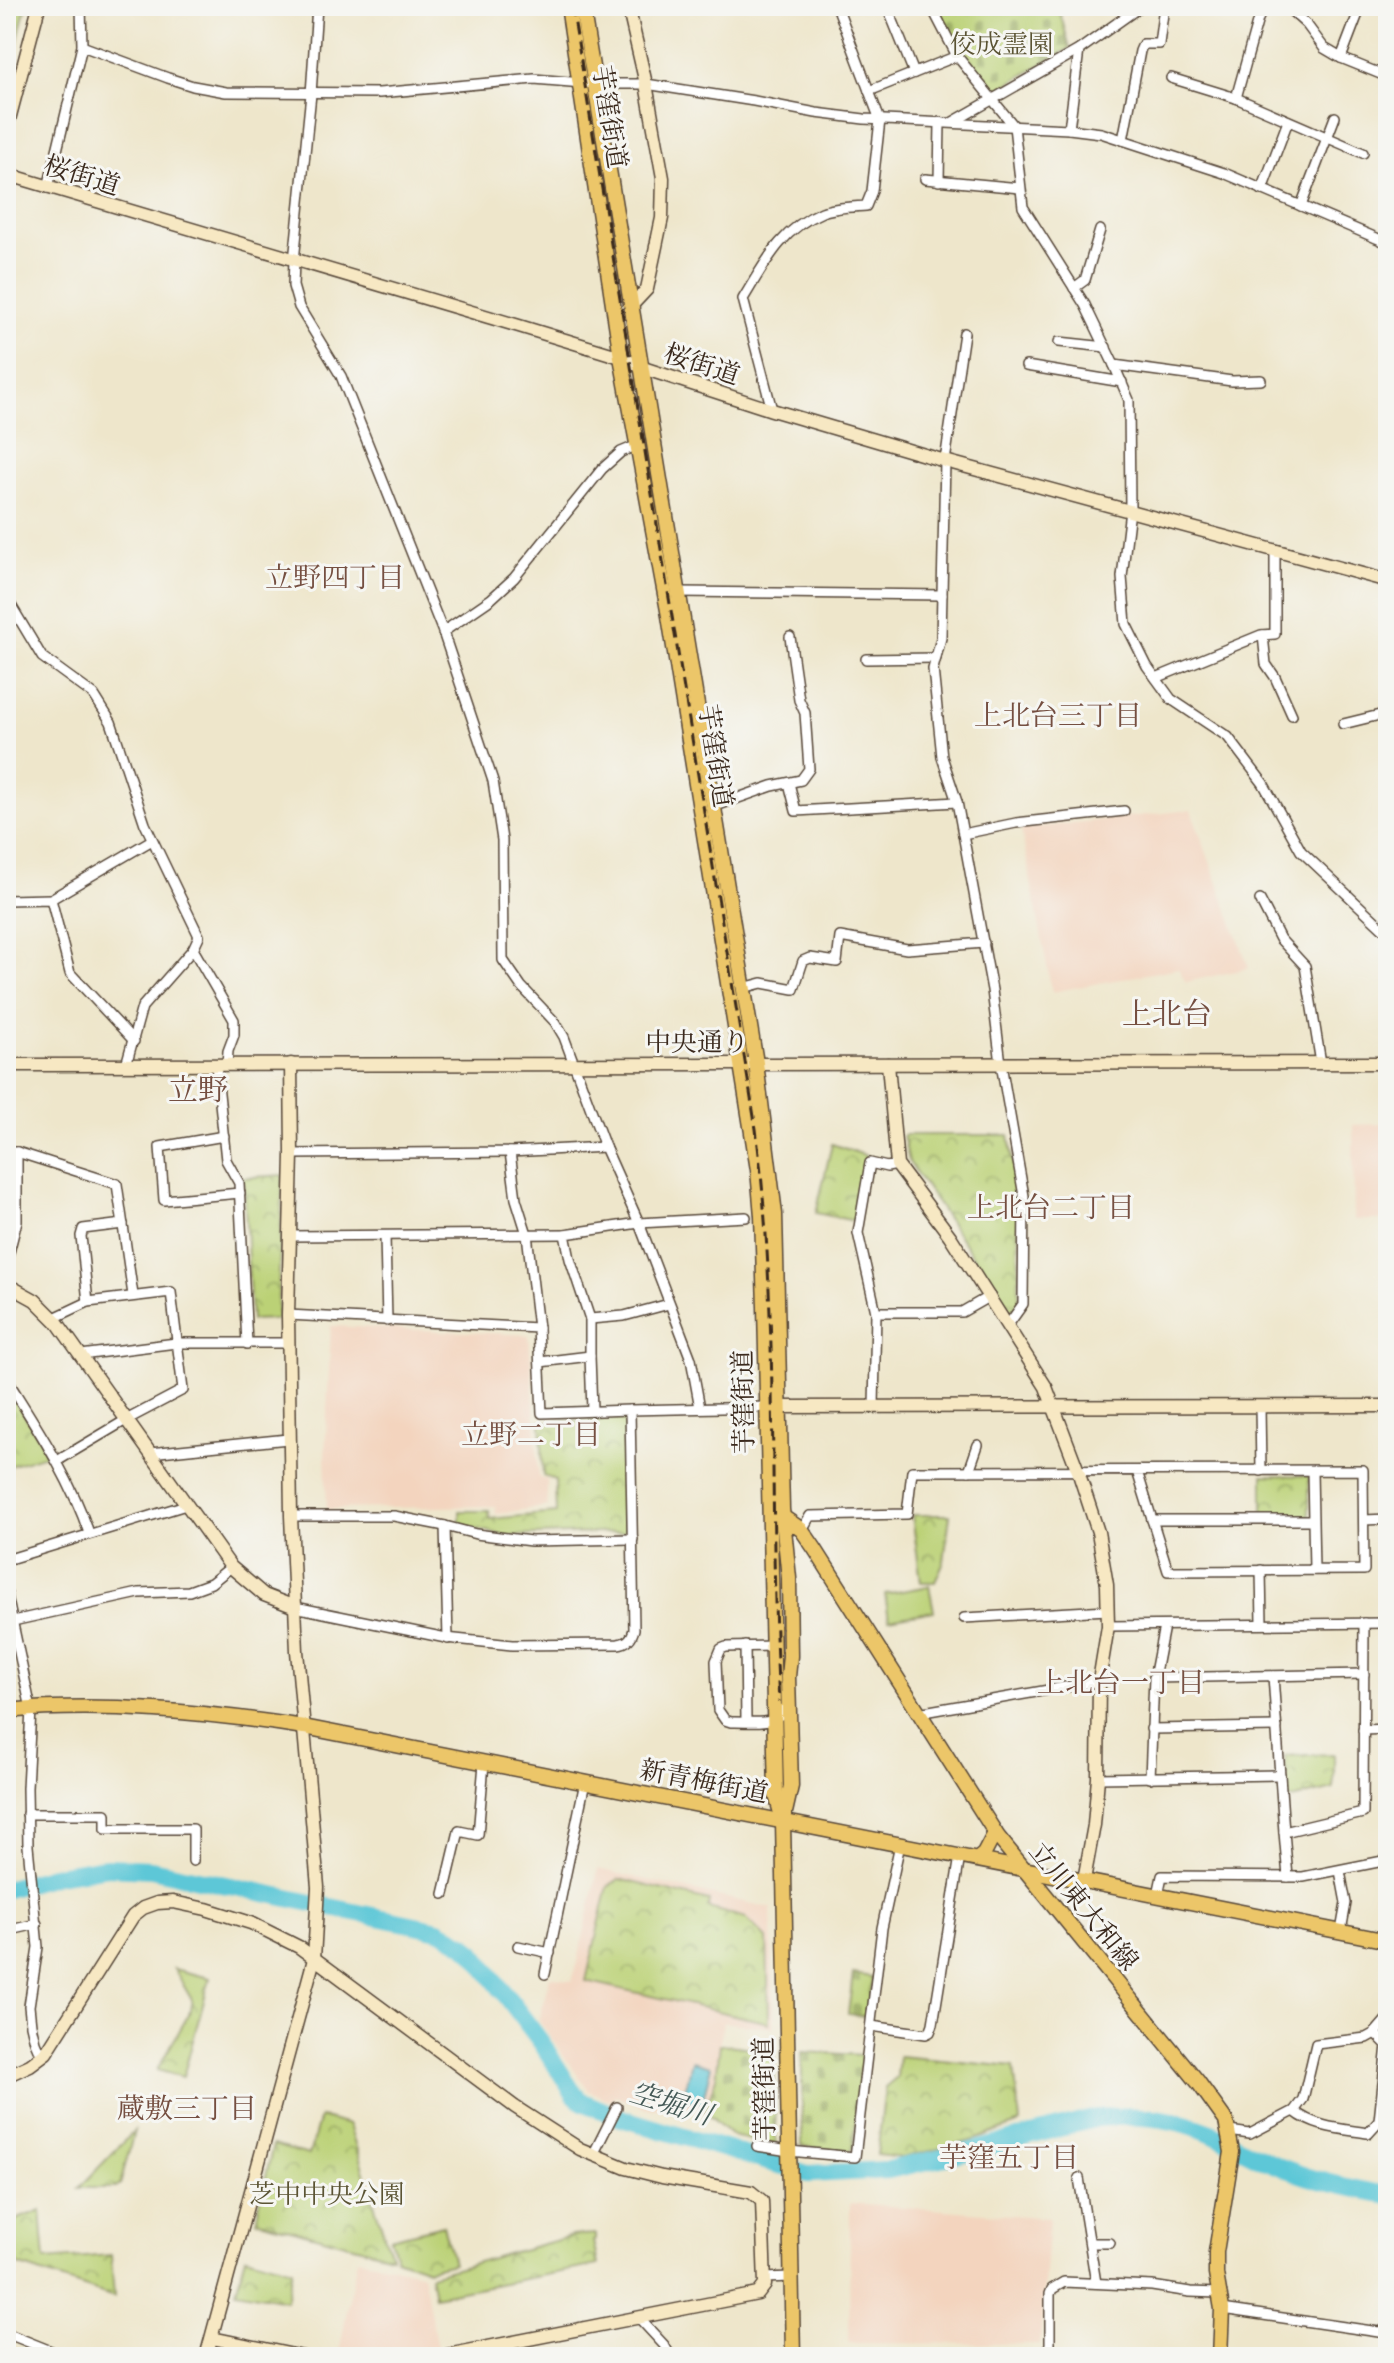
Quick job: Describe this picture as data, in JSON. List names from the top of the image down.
{
  "streets": {
    "main road": ["芋窪街道", "新青梅街道", "立川東大和線"],
    "street": ["桜街道", "中央通り"]
  },
  "crossings": [
    ["芋窪街道", "桜街道"],
    ["芋窪街道", "中央通り"],
    ["芋窪街道", "新青梅街道"],
    ["芋窪街道", "立川東大和線"],
    ["新青梅街道", "立川東大和線"]
  ],
  "districts": [
    "立野四丁目",
    "上北台三丁目",
    "上北台",
    "立野",
    "上北台二丁目",
    "立野二丁目",
    "上北台一丁目",
    "蔵敷三丁目",
    "芋窪五丁目"
  ],
  "water": ["空堀川"],
  "parks": ["佼成霊園", "芝中中央公園"]
}
